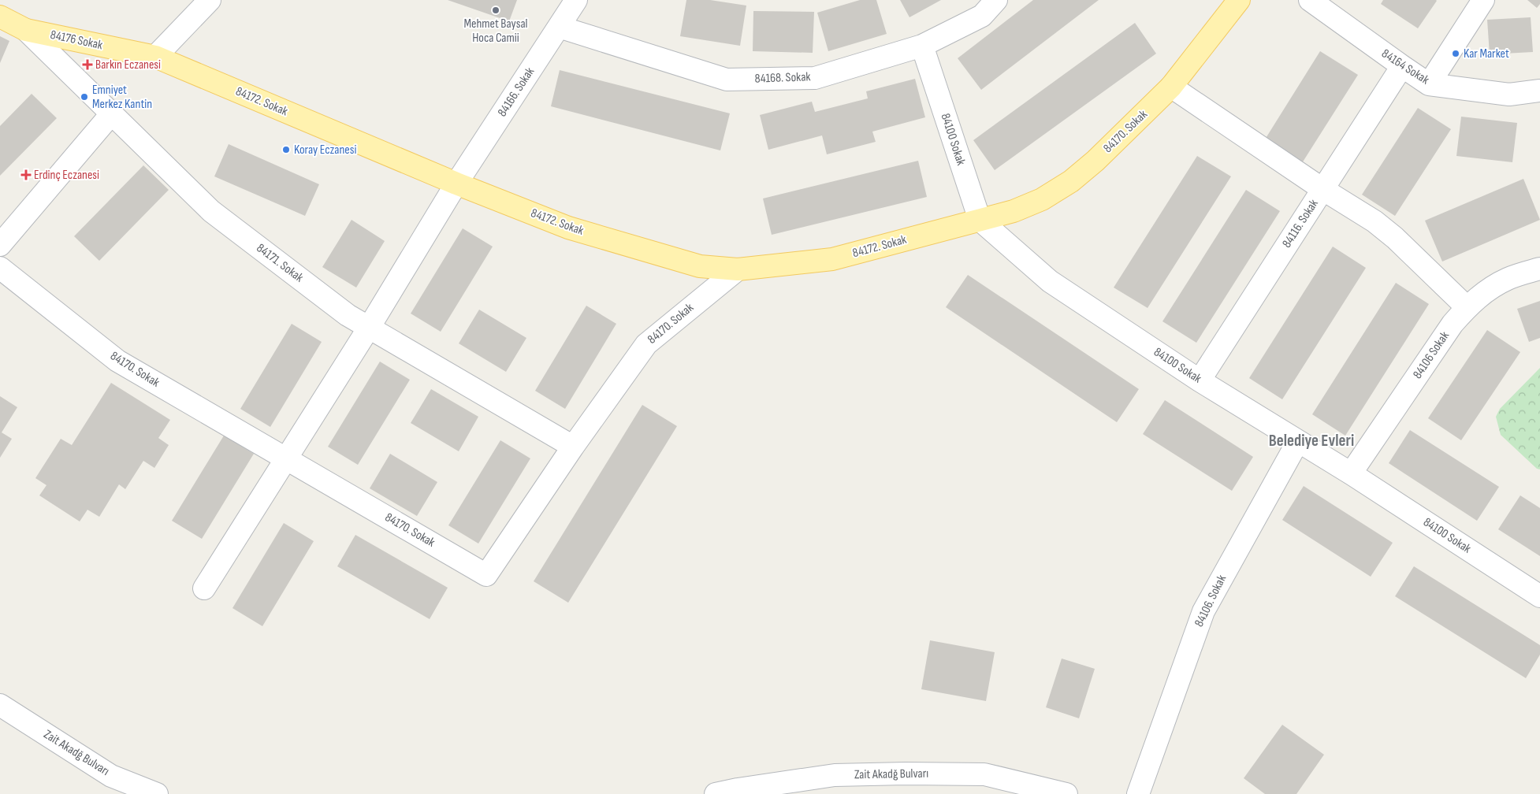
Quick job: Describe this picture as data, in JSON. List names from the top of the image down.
{
  "streets": {
    "main road": ["84176 Sokak", "84172. Sokak", "84170. Sokak"],
    "street": [
      "84164 Sokak",
      "84168. Sokak",
      "84166. Sokak",
      "84100 Sokak",
      "84116. Sokak",
      "84171. Sokak",
      "84106 Sokak",
      "84106. Sokak",
      "Zait Akadğ Bulvarı"
    ]
  },
  "crossings": [
    ["84176 Sokak", "84172. Sokak"],
    ["84176 Sokak", "84171. Sokak"],
    ["84164 Sokak", "84116. Sokak"],
    ["84168. Sokak", "84166. Sokak"],
    ["84168. Sokak", "84100 Sokak"],
    ["84166. Sokak", "84172. Sokak"],
    ["84166. Sokak", "84170. Sokak"],
    ["84166. Sokak", "84171. Sokak"],
    ["84172. Sokak", "84170. Sokak"],
    ["84172. Sokak", "84100 Sokak"],
    ["84170. Sokak", "84100 Sokak"],
    ["84170. Sokak", "84171. Sokak"],
    ["84100 Sokak", "84116. Sokak"],
    ["84100 Sokak", "84106 Sokak"],
    ["84100 Sokak", "84106. Sokak"]
  ],
  "districts": ["Belediye Evleri"],
  "places": {
    "other": [
      "Mehmet Baysal Hoca Camii",
      "Kar Market",
      "Emniyet Merkez Kantin",
      "Koray Eczanesi"
    ],
    "health": ["Barkın Eczanesi", "Erdinç Eczanesi"]
  }
}
